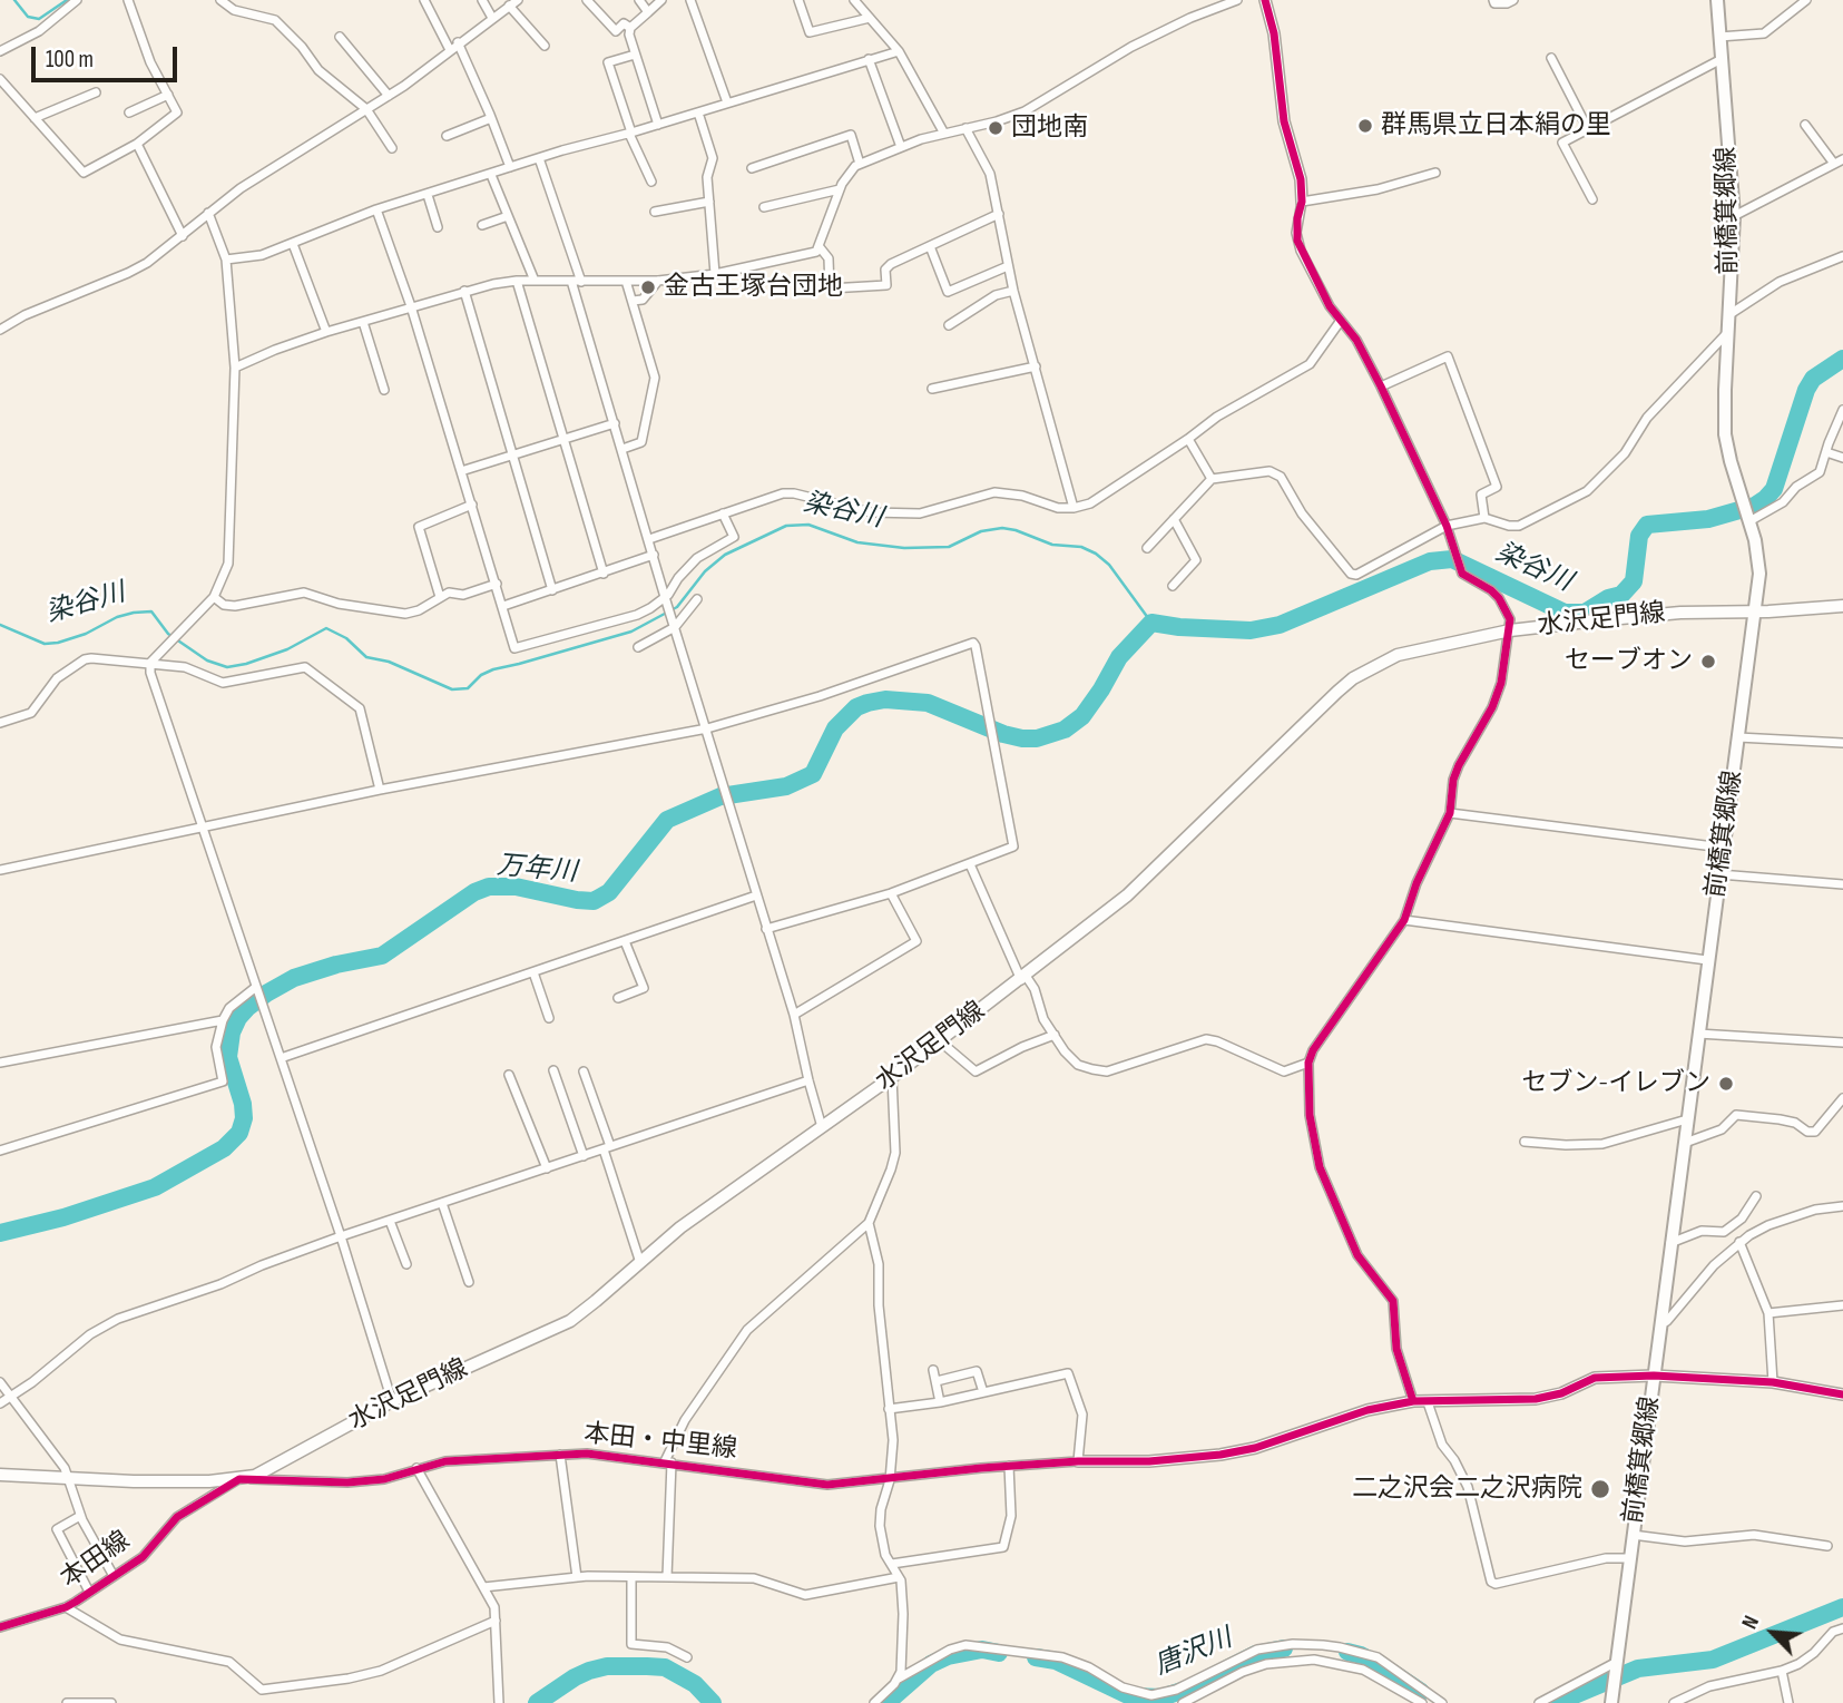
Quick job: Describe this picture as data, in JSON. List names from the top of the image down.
{
  "streets": {
    "main road": ["前橋箕郷線", "水沢足門線"],
    "street": ["本田・中里線", "本田線"]
  },
  "crossings": [
    ["前橋箕郷線", "水沢足門線"],
    ["水沢足門線", "本田・中里線"],
    ["水沢足門線", "本田線"],
    ["本田・中里線", "本田線"]
  ],
  "water": ["染谷川", "万年川", "唐沢川"],
  "places": [
    "群馬県立日本絹の里",
    "団地南",
    "金古王塚台団地",
    "セーブオン",
    "セブン-イレブン",
    "二之沢会二之沢病院"
  ],
  "scale_bar": "100 m",
  "north": "top left"
}
